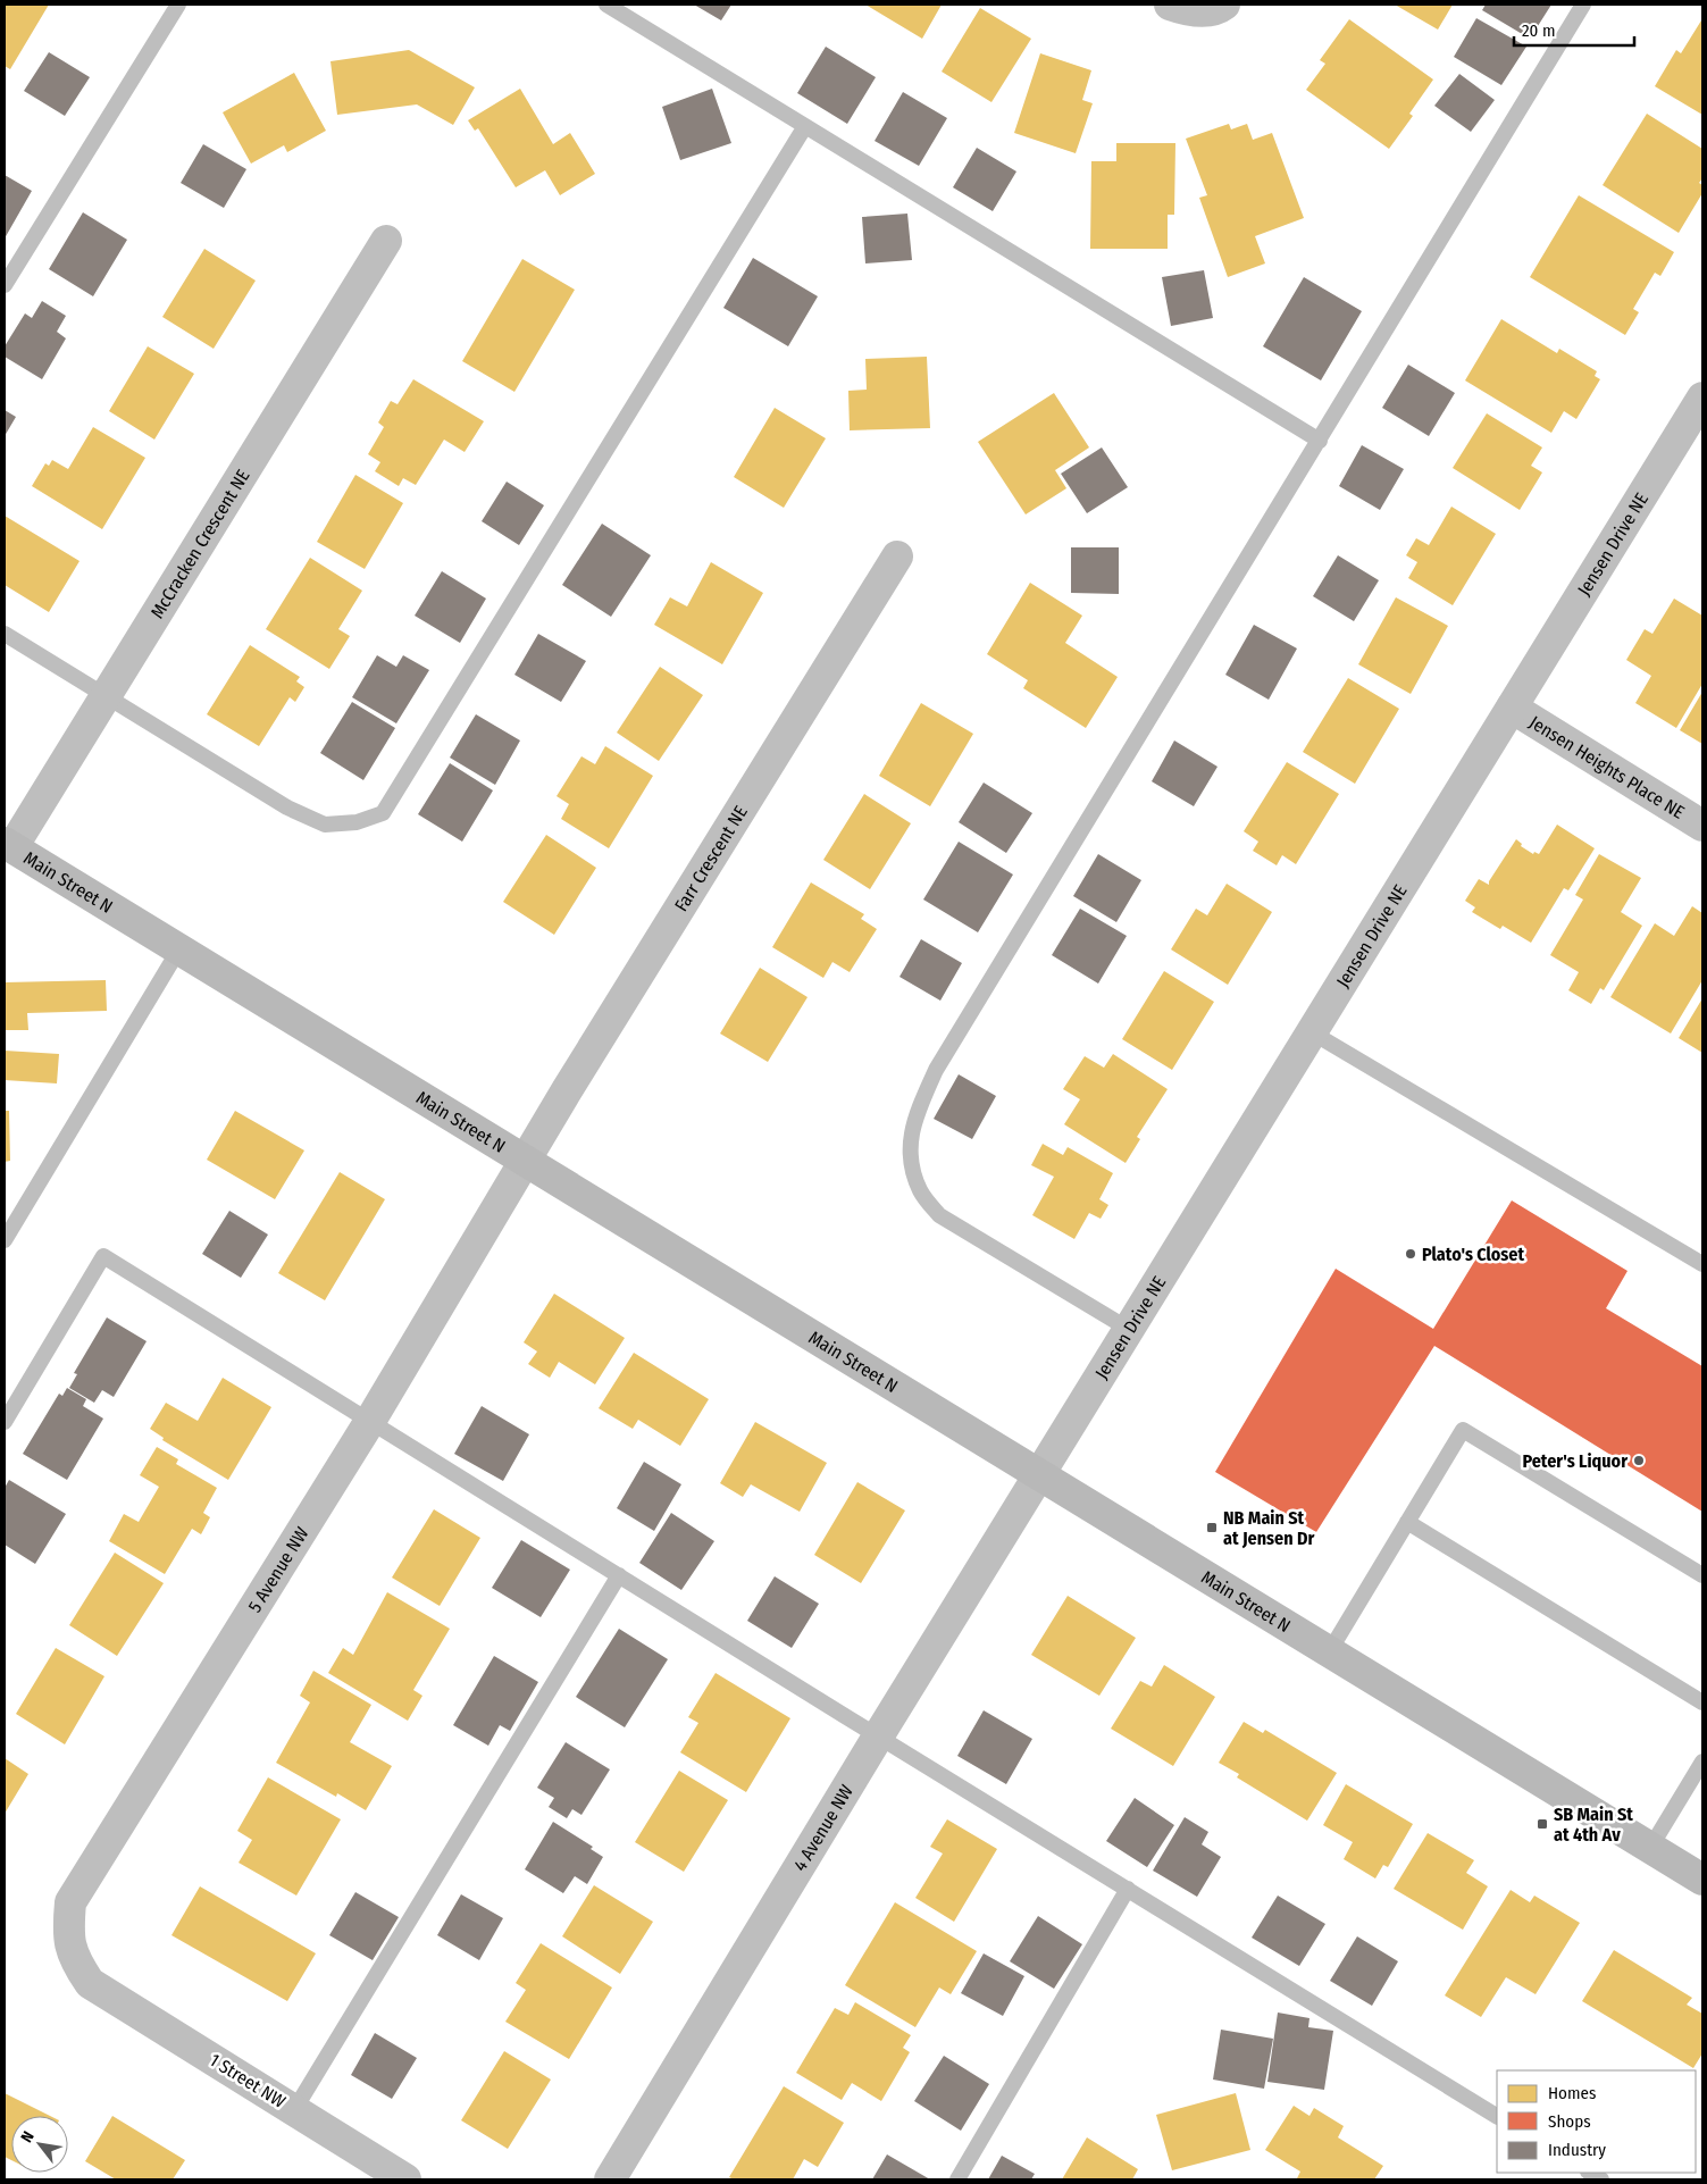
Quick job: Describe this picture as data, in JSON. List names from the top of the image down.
{
  "streets": {
    "main road": ["Main Street N"],
    "street": [
      "McCracken Crescent NE",
      "Jensen Drive NE",
      "Jensen Heights Place NE",
      "Farr Crescent NE",
      "5 Avenue NW",
      "4 Avenue NW",
      "1 Street NW"
    ]
  },
  "crossings": [
    ["McCracken Crescent NE", "Main Street N"],
    ["Jensen Drive NE", "Jensen Heights Place NE"],
    ["Jensen Drive NE", "Main Street N"],
    ["Jensen Drive NE", "4 Avenue NW"],
    ["Farr Crescent NE", "Main Street N"],
    ["Farr Crescent NE", "5 Avenue NW"],
    ["Main Street N", "5 Avenue NW"],
    ["Main Street N", "4 Avenue NW"],
    ["5 Avenue NW", "1 Street NW"]
  ],
  "places": {
    "other": ["Plato's Closet", "Peter's Liquor"],
    "transit": ["NB Main St at Jensen Dr", "SB Main St at 4th Av"]
  },
  "legend": ["Homes", "Shops", "Industry"],
  "scale_bar": "20 m",
  "north": "top left"
}
